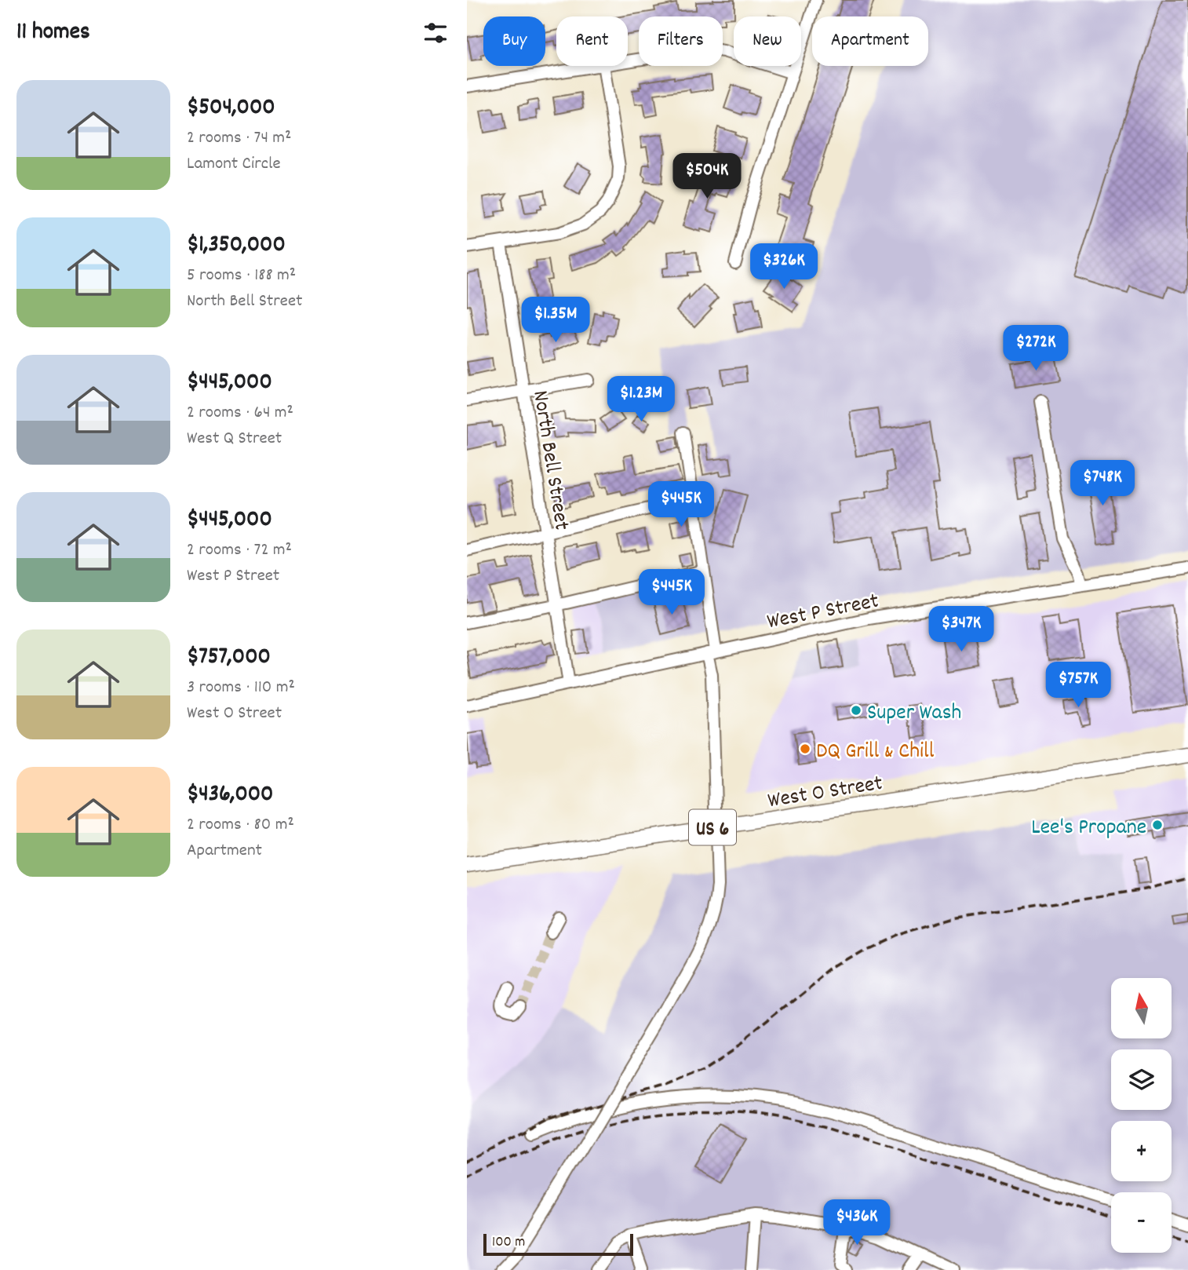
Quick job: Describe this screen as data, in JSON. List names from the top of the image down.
{
  "streets": {
    "main road": ["West O Street", "US 6"],
    "street": ["North Bell Street", "West P Street"]
  },
  "crossings": [
    ["North Bell Street", "West P Street"]
  ],
  "places": ["Super Wash", "DQ Grill & Chill", "Lee's Propane"],
  "scale_bar": "100 m",
  "north": "top",
  "page": {
    "heading": "11 homes",
    "chip": [
      "Buy",
      "Rent",
      "Filters",
      "New",
      "Apartment"
    ],
    "list": [
      {
        "name": "$504,000",
        "note": "2 rooms · 74 m² · Lamont Circle"
      },
      {
        "name": "$1,350,000",
        "note": "5 rooms · 188 m² · North Bell Street"
      },
      {
        "name": "$445,000",
        "note": "2 rooms · 64 m² · West Q Street"
      },
      {
        "name": "$445,000",
        "note": "2 rooms · 72 m² · West P Street"
      },
      {
        "name": "$757,000",
        "note": "3 rooms · 110 m² · West O Street"
      },
      {
        "name": "$436,000",
        "note": "2 rooms · 80 m² · Apartment"
      }
    ],
    "price": [
      "$504K",
      "$326K",
      "$1.35M",
      "$272K",
      "$1.23M",
      "$748K",
      "$445K",
      "$445K",
      "$347K",
      "$757K",
      "$436K"
    ],
    "map_buttons": ["+", "−"],
    "scale": "100 m"
  }
}
